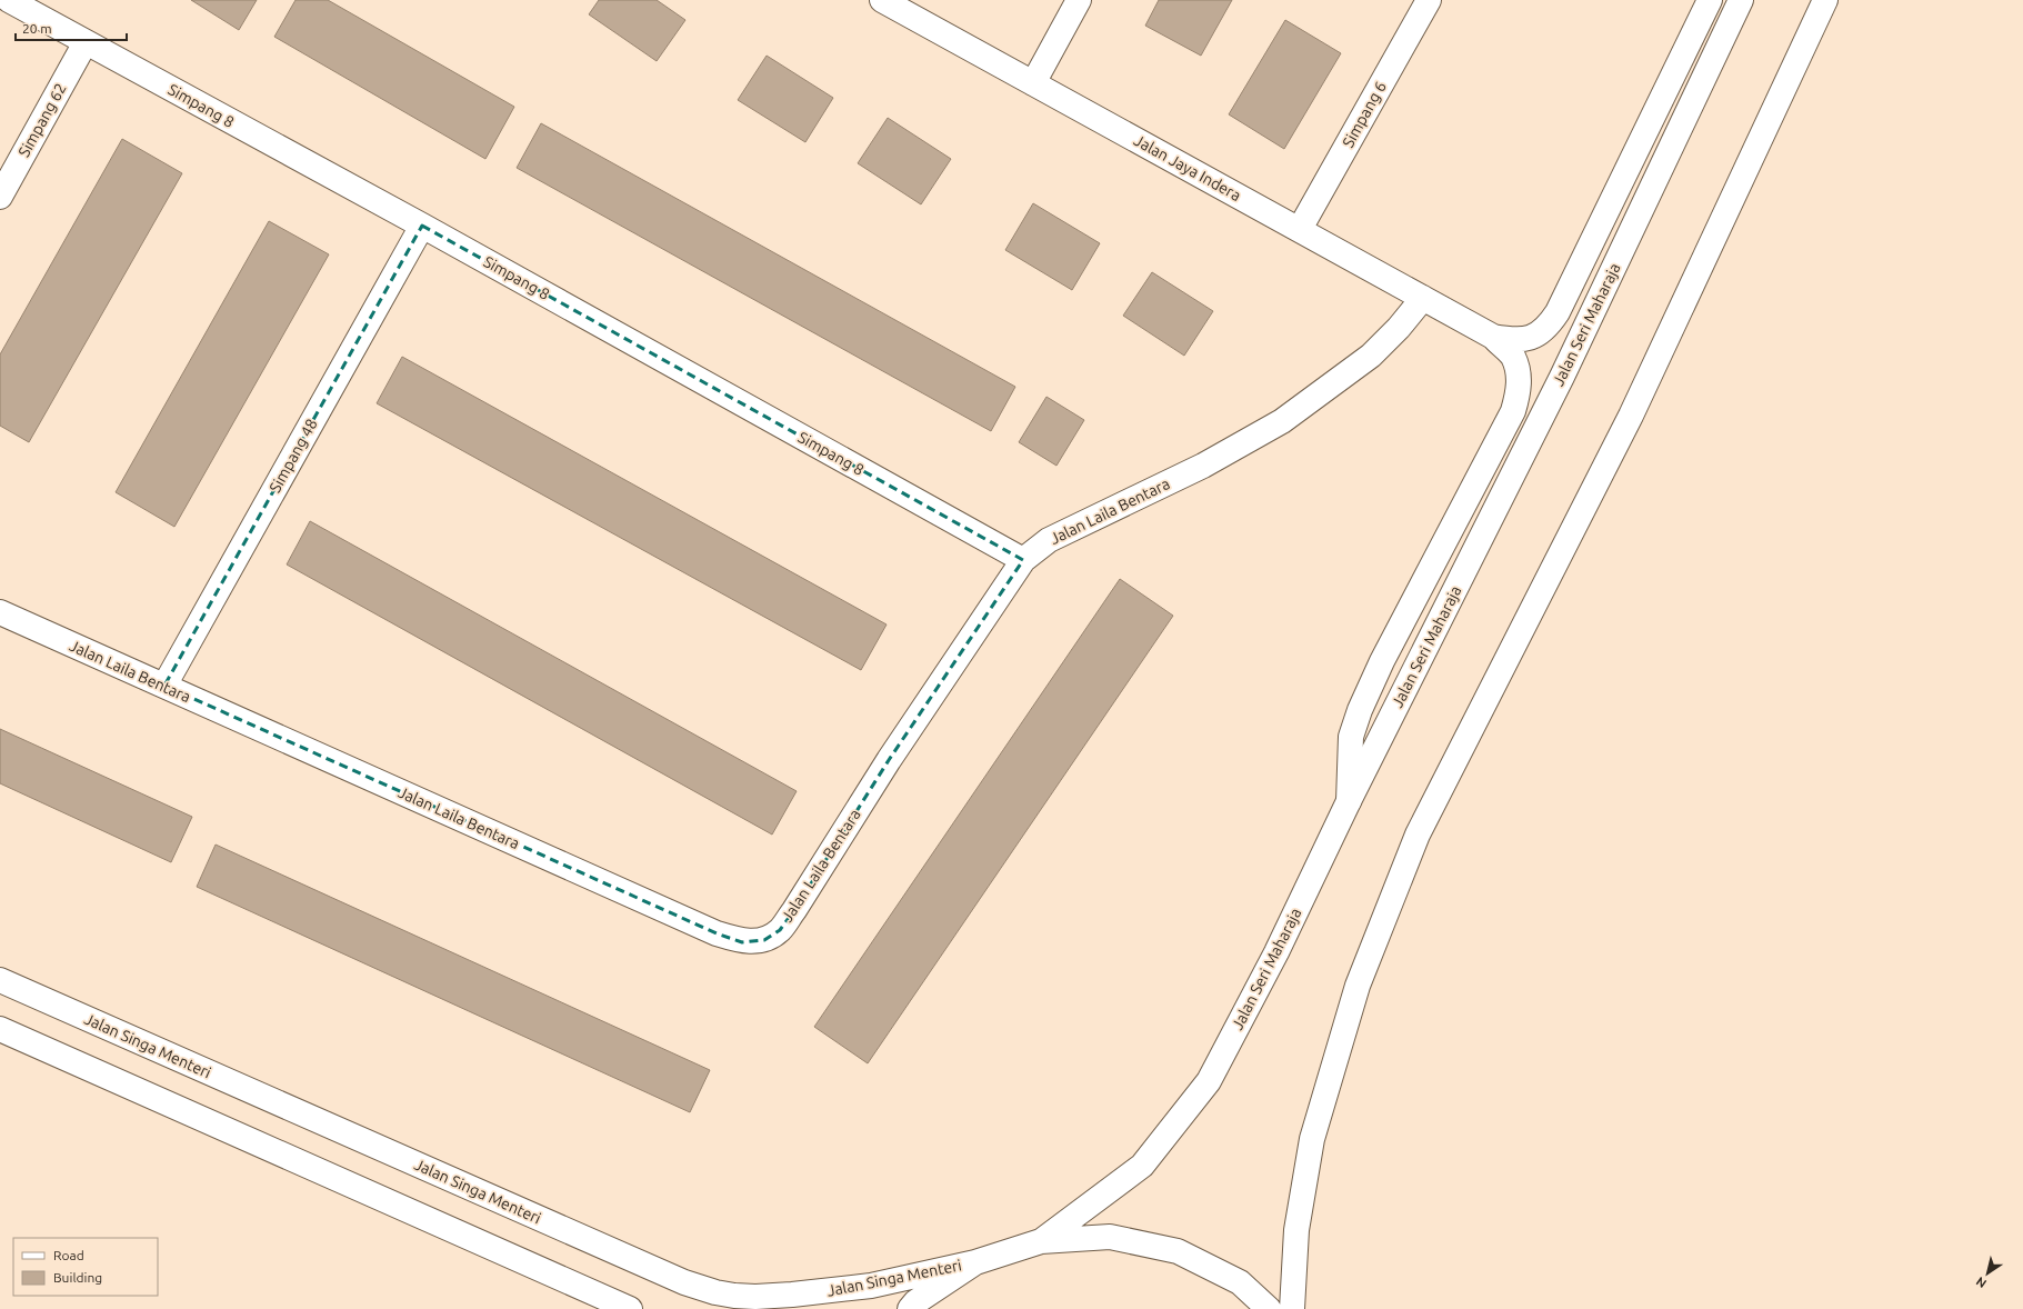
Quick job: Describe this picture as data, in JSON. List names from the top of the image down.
{
  "streets": {
    "street": [
      "Simpang 8",
      "Simpang 6",
      "Simpang 62",
      "Jalan Jaya Indera",
      "Jalan Seri Maharaja",
      "Simpang 48",
      "Jalan Laila Bentara",
      "Jalan Singa Menteri"
    ]
  },
  "crossings": [
    ["Simpang 8", "Simpang 62"],
    ["Simpang 8", "Simpang 48"],
    ["Simpang 8", "Jalan Laila Bentara"],
    ["Simpang 6", "Jalan Jaya Indera"],
    ["Jalan Jaya Indera", "Jalan Laila Bentara"],
    ["Simpang 48", "Jalan Laila Bentara"]
  ],
  "legend": ["Road", "Building"],
  "scale_bar": "20 m",
  "north": "bottom left"
}
